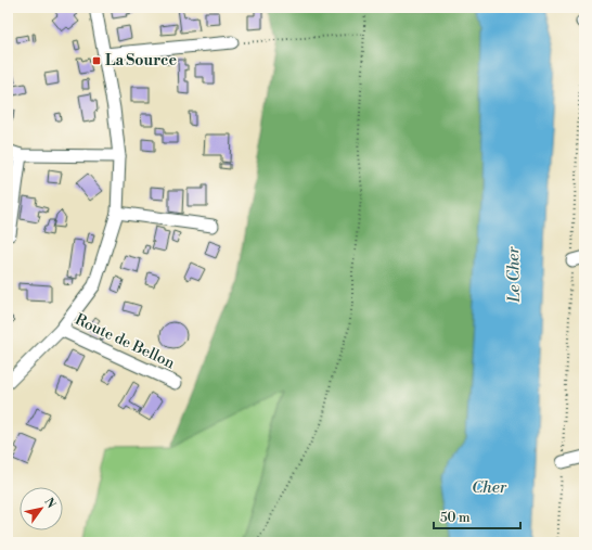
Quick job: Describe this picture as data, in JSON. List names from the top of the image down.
{
  "streets": {
    "street": ["Route de Bellon"]
  },
  "water": ["Le Cher", "Cher"],
  "places": {
    "transit": ["La Source"]
  },
  "scale_bar": "50 m",
  "north": "top right"
}
